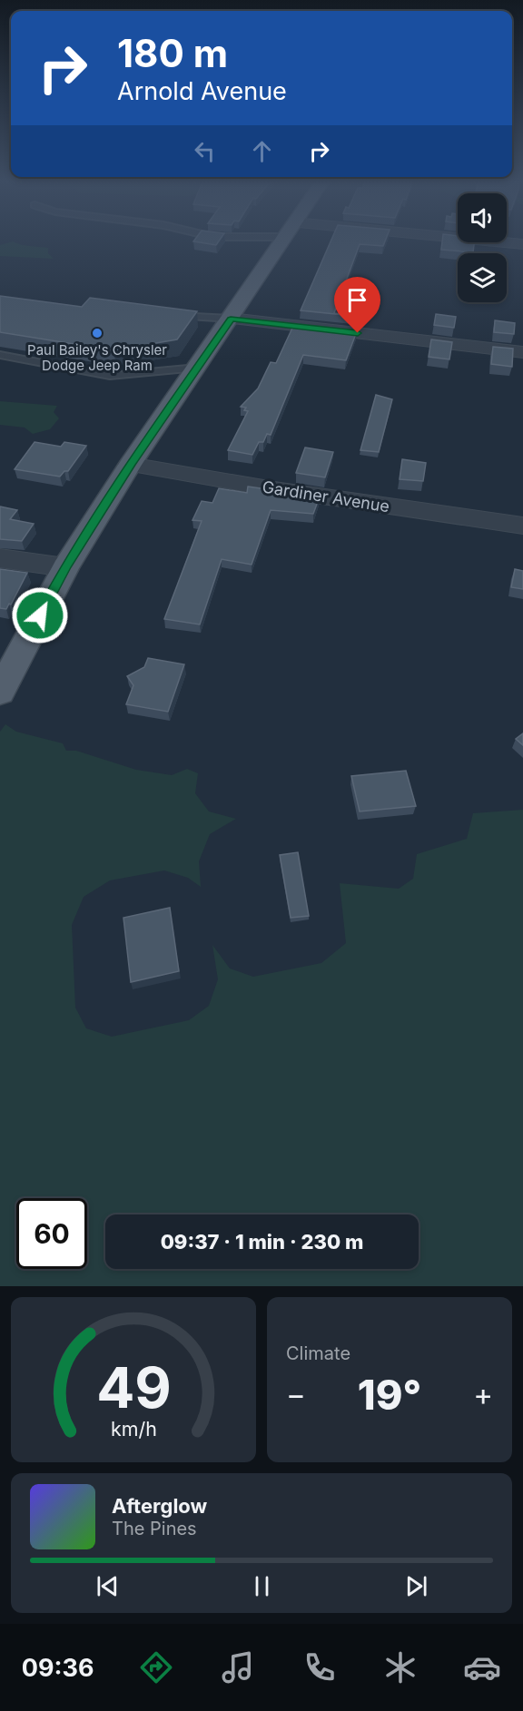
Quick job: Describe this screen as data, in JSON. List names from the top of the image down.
{
  "streets": {
    "street": ["Gardiner Avenue"]
  },
  "places": ["Paul Bailey's Chrysler Dodge Jeep Ram"],
  "page": {
    "turn": ["180 m", "Arnold Avenue"],
    "limit": "60",
    "trip": "09:37 · 1 min · 230 m",
    "tile": "Climate",
    "heat": ["−", "19°", "+"],
    "song": ["Afterglow", "The Pines"],
    "tabs": "09:36",
    "gauge": ["49", "km/h"]
  }
}
